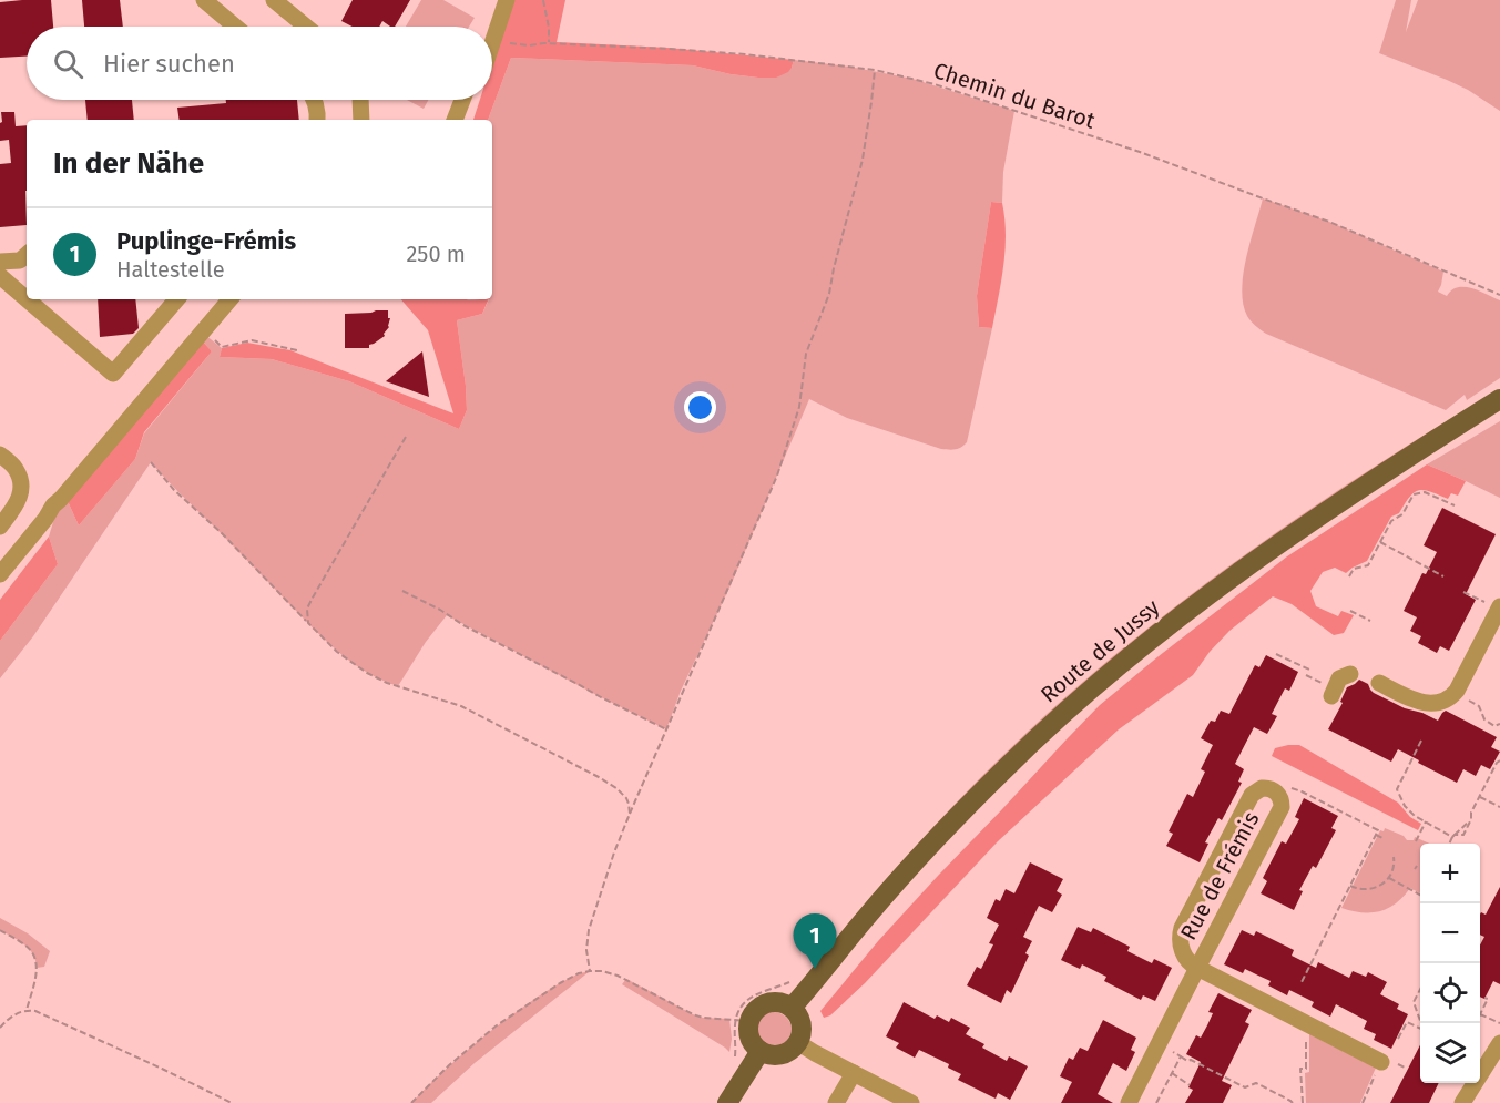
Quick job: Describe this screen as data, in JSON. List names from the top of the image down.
{
  "streets": {
    "main road": ["Route de Jussy"],
    "street": ["Rue de Frémis"],
    "path": ["Chemin du Barot"]
  },
  "page": {
    "search": "Hier suchen",
    "heading": "In der Nähe",
    "list": [
      {
        "mark": "1",
        "name": "Puplinge-Frémis",
        "note": "Haltestelle",
        "value": "250 m"
      }
    ],
    "map_buttons": ["+", "−"],
    "pins": "1"
  }
}
